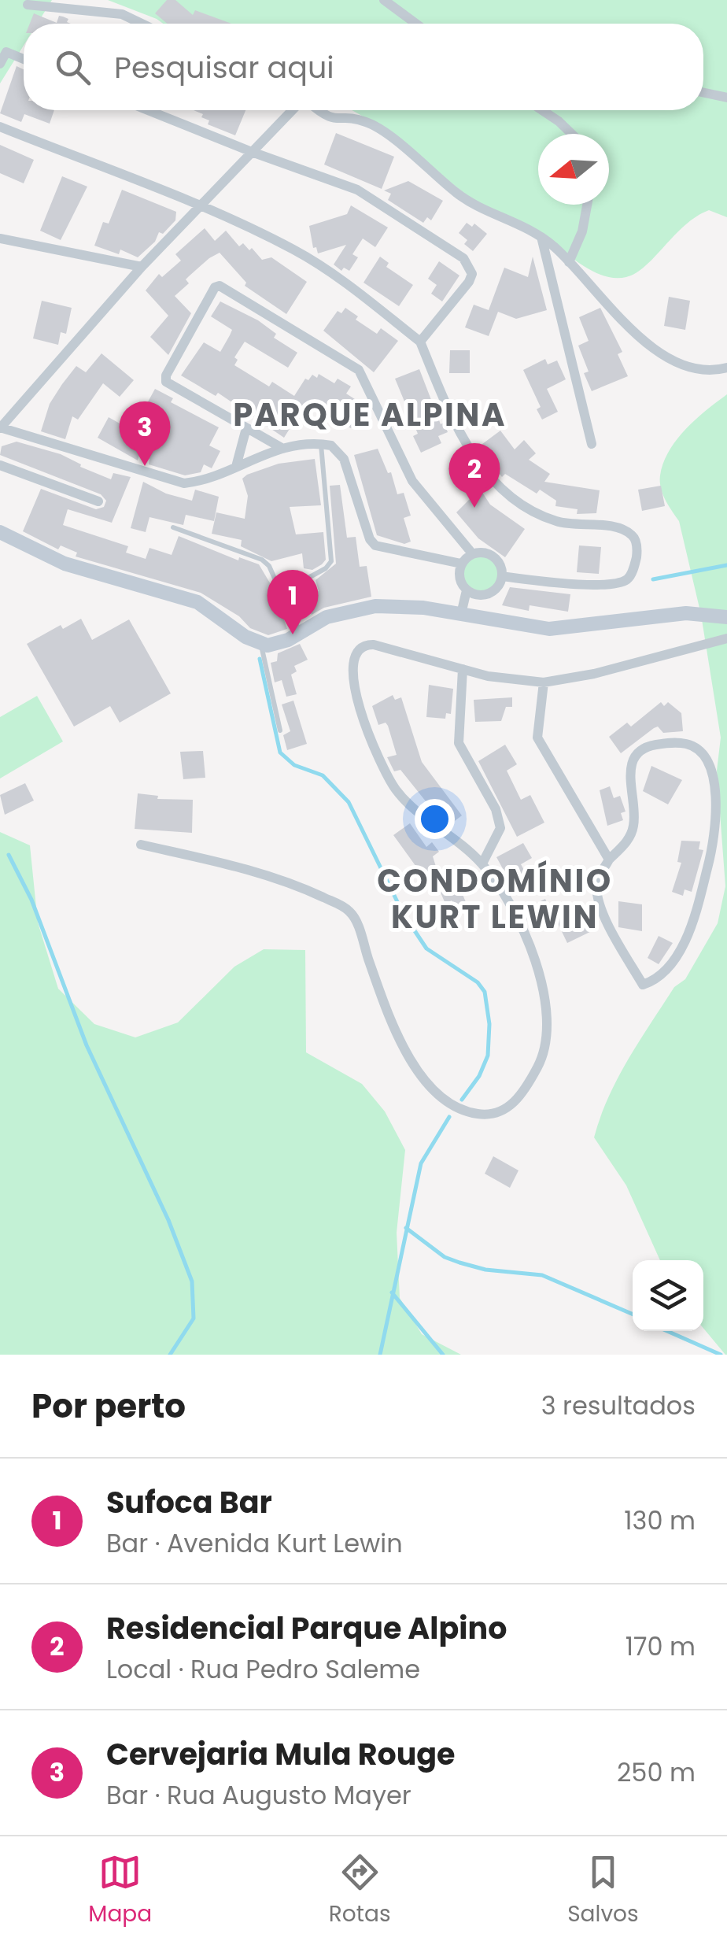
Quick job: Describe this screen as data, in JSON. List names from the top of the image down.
{
  "districts": ["PARQUE ALPINA", "CONDOMÍNIO KURT LEWIN"],
  "north": "left",
  "page": {
    "search": "Pesquisar aqui",
    "pins": ["3", "2", "1"],
    "heading": ["Por perto", "3 resultados"],
    "list": [
      {
        "mark": "1",
        "name": "Sufoca Bar",
        "note": "Bar · Avenida Kurt Lewin",
        "value": "130 m"
      },
      {
        "mark": "2",
        "name": "Residencial Parque Alpino",
        "note": "Local · Rua Pedro Saleme",
        "value": "170 m"
      },
      {
        "mark": "3",
        "name": "Cervejaria Mula Rouge",
        "note": "Bar · Rua Augusto Mayer",
        "value": "250 m"
      }
    ],
    "nav": ["Mapa", "Rotas", "Salvos"]
  }
}
